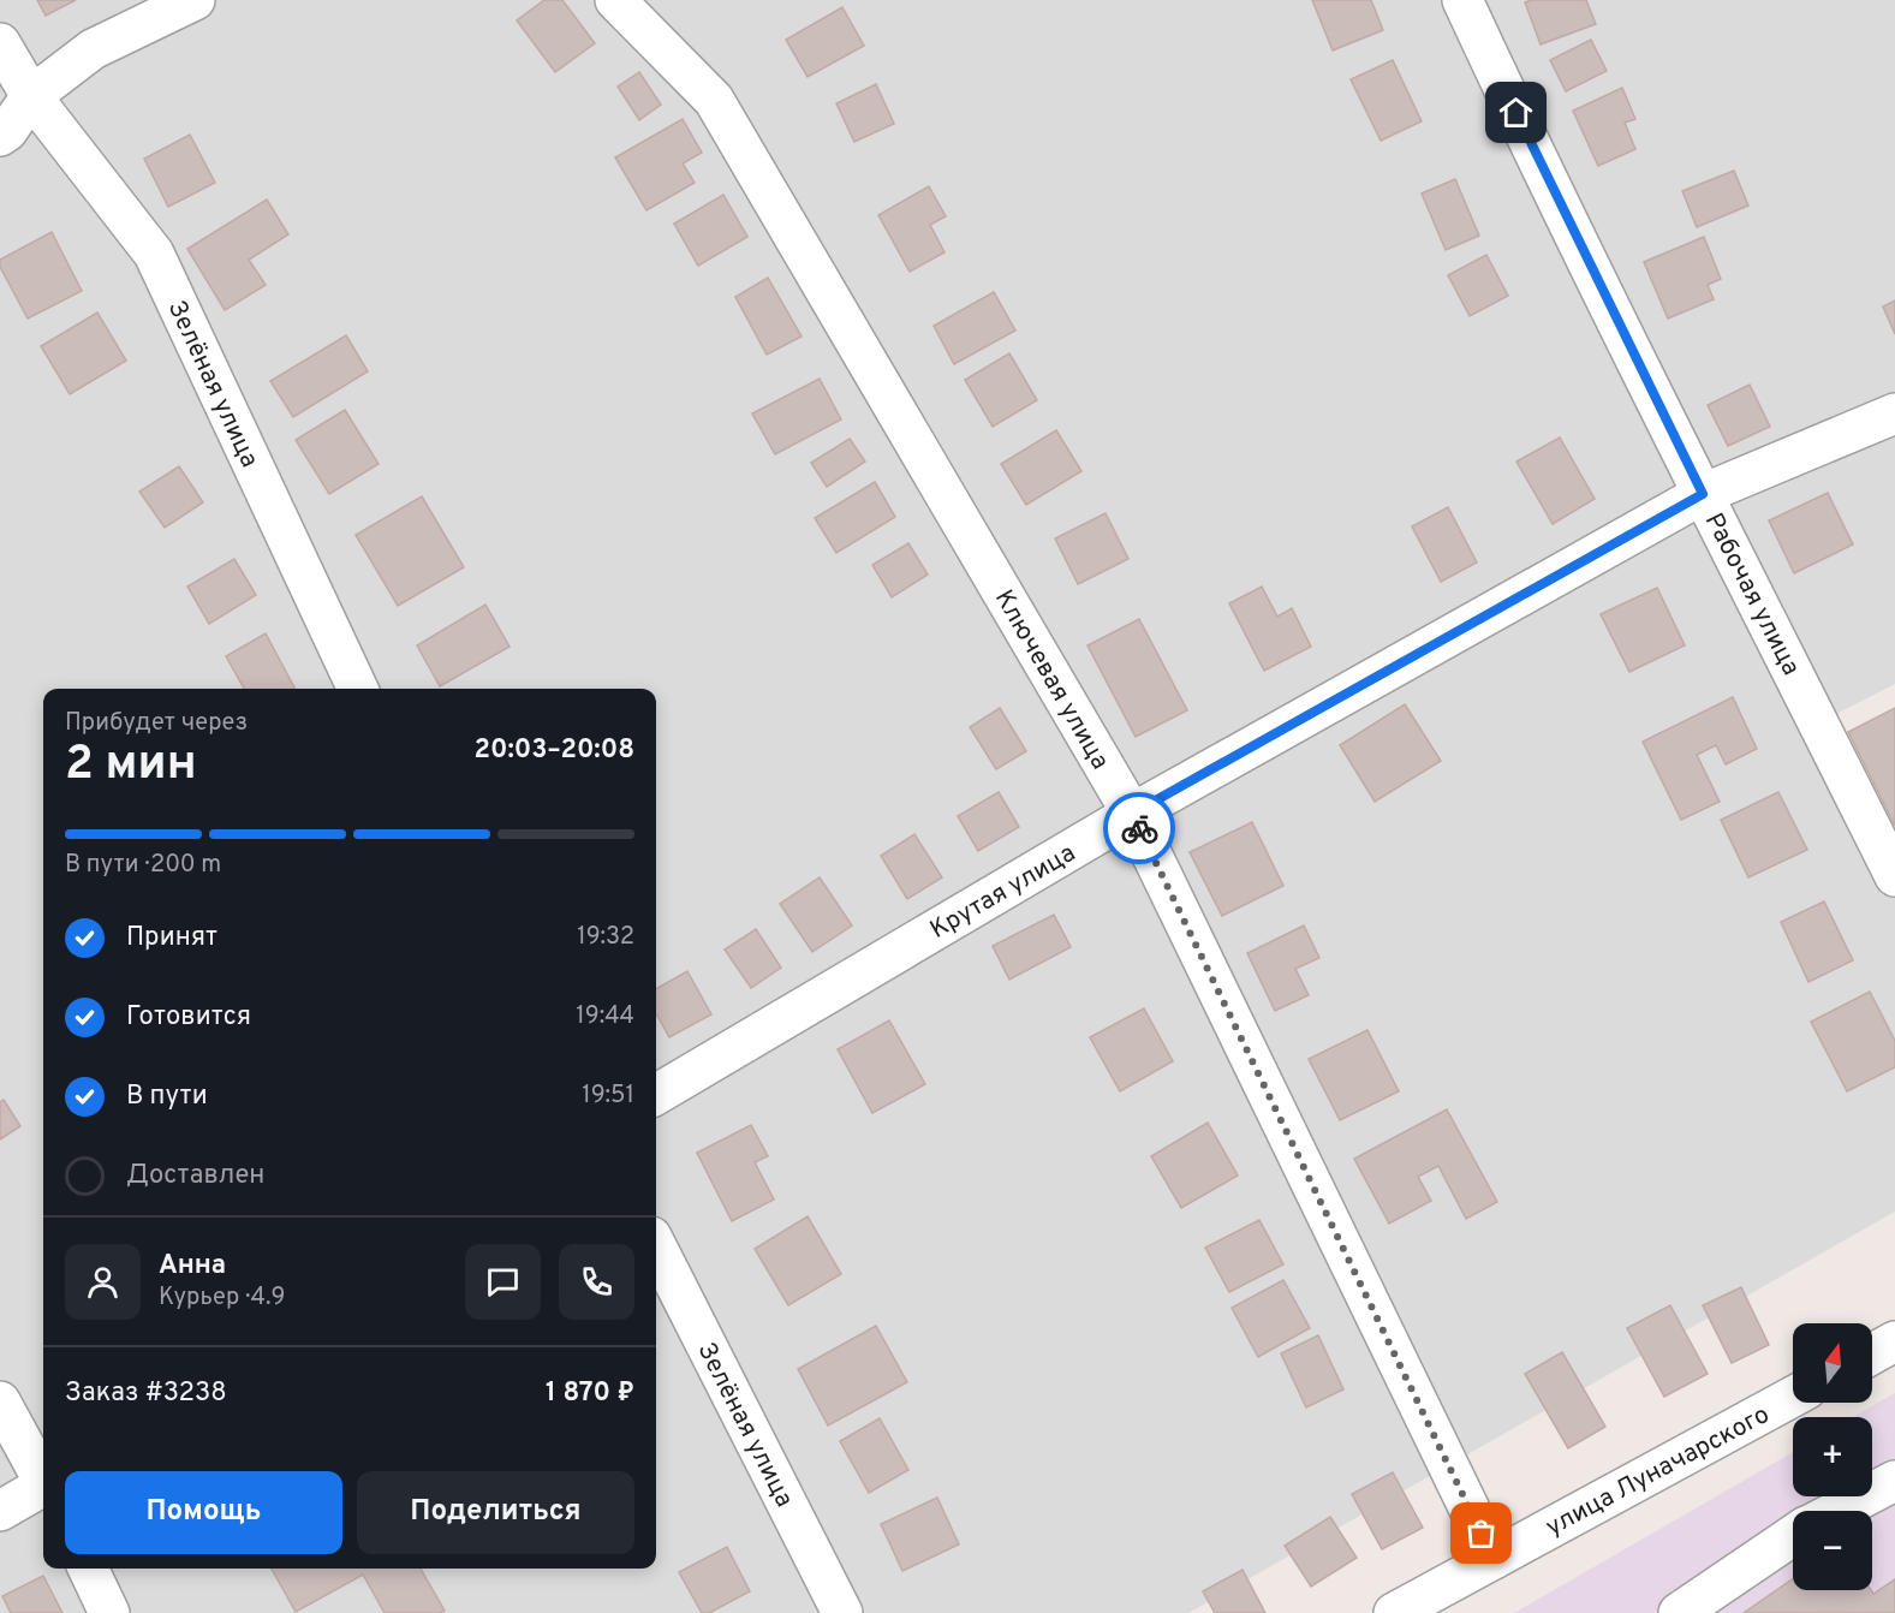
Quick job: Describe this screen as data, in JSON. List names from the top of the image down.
{
  "streets": {
    "street": [
      "Зелёная улица",
      "Рабочая улица",
      "Ключевая улица",
      "Крутая улица",
      "улица Луначарского"
    ]
  },
  "crossings": [
    ["Рабочая улица", "Крутая улица"],
    ["Ключевая улица", "Крутая улица"],
    ["Ключевая улица", "улица Луначарского"]
  ],
  "north": "top",
  "page": {
    "heading": ["2 мин", "Прибудет через", "20:03–20:08"],
    "panel": [
      "Анна",
      "Курьер · 4.9",
      "Заказ #3238",
      "1 870 ₽"
    ],
    "bar": "В пути · 200 m",
    "list": [
      ["Принят", "19:32"],
      ["Готовится", "19:44"],
      ["В пути", "19:51"],
      "Доставлен"
    ],
    "map_buttons": ["+", "−"],
    "buttons": ["Помощь", "Поделиться"]
  }
}
